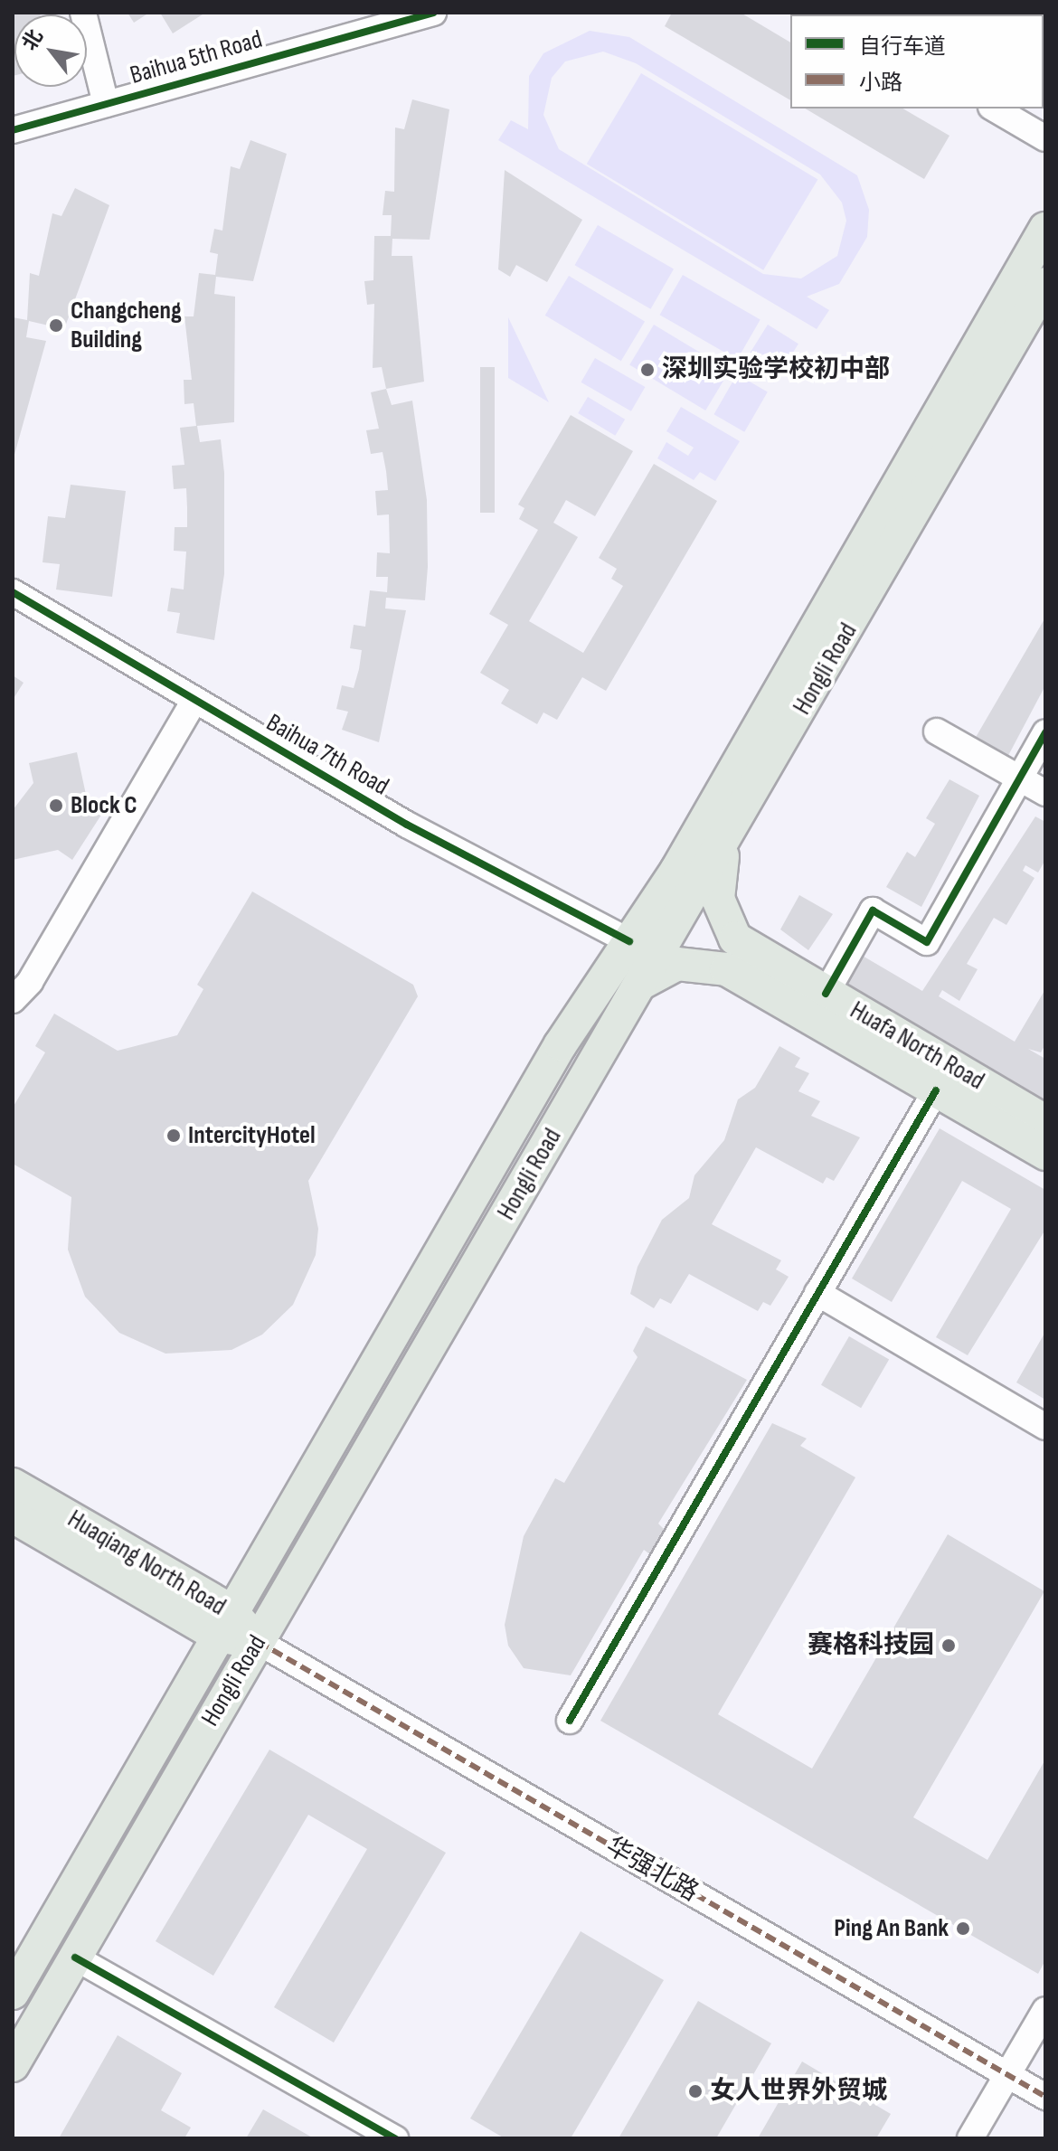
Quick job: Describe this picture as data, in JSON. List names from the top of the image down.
{
  "streets": {
    "main road": ["Hongli Road", "Huafa North Road", "Huaqiang North Road"],
    "street": ["Baihua 5th Road", "Baihua 7th Road", "华强北路"]
  },
  "crossings": [
    ["Hongli Road", "Baihua 7th Road"],
    ["Hongli Road", "Huafa North Road"],
    ["Hongli Road", "Huaqiang North Road"],
    ["Hongli Road", "华强北路"],
    ["Huaqiang North Road", "华强北路"]
  ],
  "places": [
    "Changcheng Building",
    "深圳实验学校初中部",
    "Block C",
    "IntercityHotel",
    "赛格科技园",
    "Ping An Bank",
    "女人世界外贸城"
  ],
  "legend": ["自行车道", "小路"],
  "north": "top left"
}
